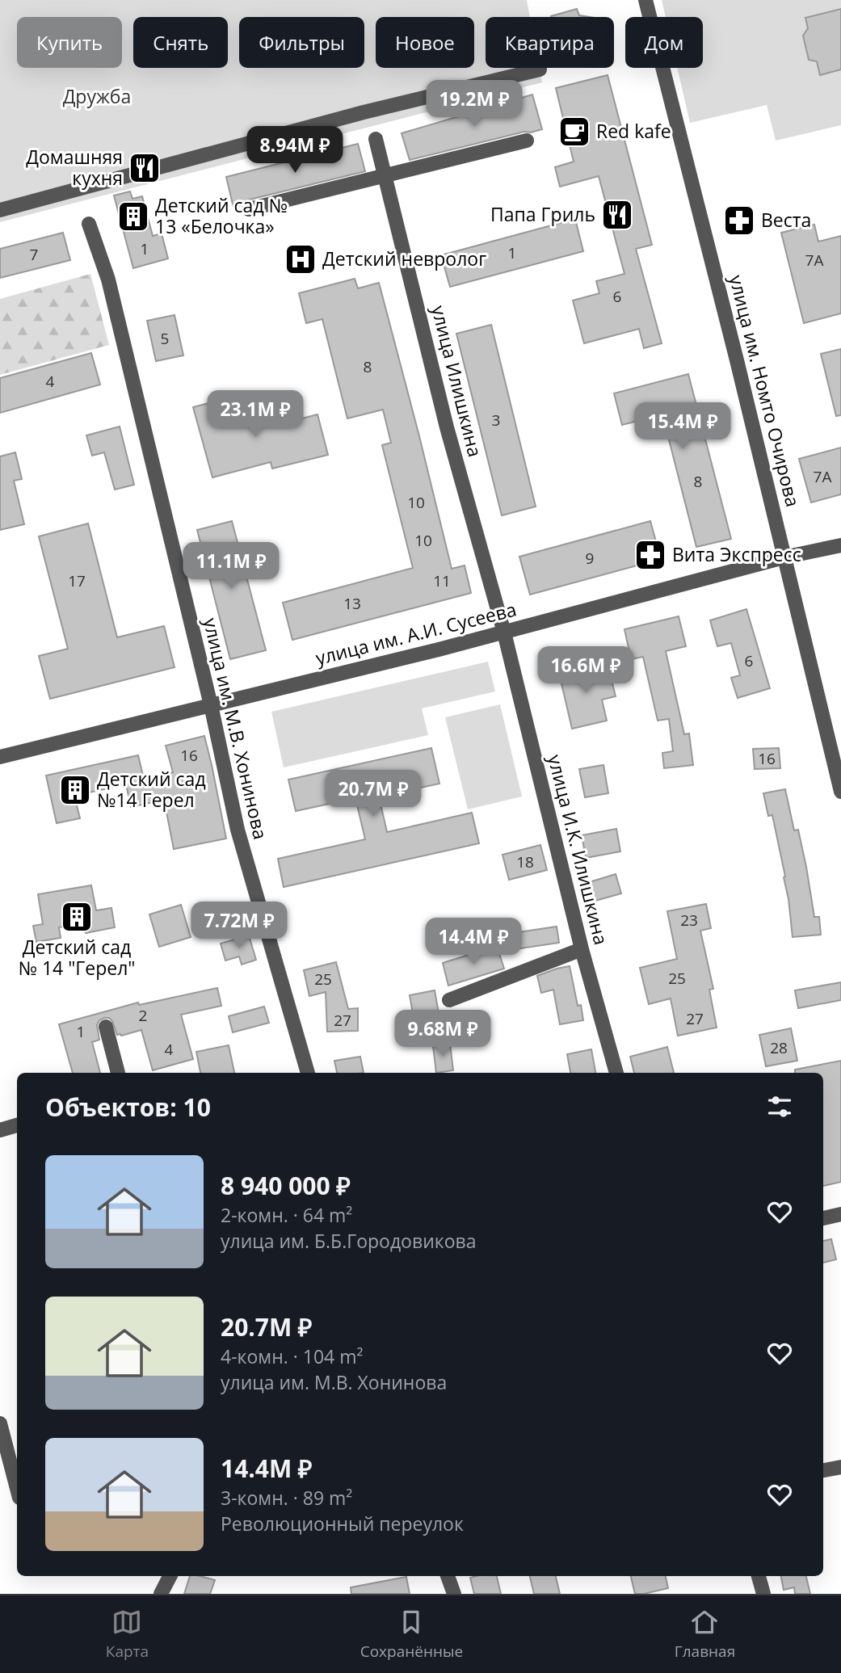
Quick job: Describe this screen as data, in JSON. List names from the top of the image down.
{
  "streets": {
    "street": [
      "улица Илишкина",
      "улица им. Номто Очирова",
      "улица им. А.И. Сусеева",
      "улица им. М.В. Хонинова",
      "улица И.К. Илишкина"
    ]
  },
  "crossings": [
    ["улица Илишкина", "улица им. А.И. Сусеева"],
    ["улица Илишкина", "улица И.К. Илишкина"],
    ["улица им. Номто Очирова", "улица им. А.И. Сусеева"],
    ["улица им. А.И. Сусеева", "улица им. М.В. Хонинова"],
    ["улица им. А.И. Сусеева", "улица И.К. Илишкина"]
  ],
  "parks": ["Дружба"],
  "places": {
    "cafe": ["Red kafe"],
    "restaurant": ["Домашняя кухня", "Папа Гриль"],
    "building": ["Детский сад № 13 «Белочка»", "Детский сад №14 Герел", "Детский сад № 14 \"Герел\""],
    "pharmacy": ["Веста", "Вита Экспресс"],
    "hospital": ["Детский невролог"]
  },
  "house_numbers": [
    "1",
    "1",
    "7",
    "7А",
    "6",
    "5",
    "8",
    "4",
    "3",
    "7А",
    "8",
    "10",
    "10",
    "9",
    "17",
    "11",
    "13",
    "6",
    "16",
    "16",
    "18",
    "23",
    "25",
    "25",
    "2",
    "27",
    "27",
    "1",
    "28",
    "4"
  ],
  "page": {
    "chip": [
      "Купить",
      "Снять",
      "Фильтры",
      "Новое",
      "Квартира",
      "Дом"
    ],
    "price": [
      "19.2M ₽",
      "8.94M ₽",
      "23.1M ₽",
      "15.4M ₽",
      "11.1M ₽",
      "16.6M ₽",
      "20.7M ₽",
      "7.72M ₽",
      "14.4M ₽",
      "9.68M ₽"
    ],
    "heading": "Объектов: 10",
    "list": [
      {
        "name": "8 940 000 ₽",
        "note": "2-комн. · 64 m² · улица им. Б.Б.Городовикова"
      },
      {
        "name": "20.7M ₽",
        "note": "4-комн. · 104 m² · улица им. М.В. Хонинова"
      },
      {
        "name": "14.4M ₽",
        "note": "3-комн. · 89 m² · Революционный переулок"
      }
    ],
    "tabs": ["Карта", "Сохранённые", "Главная"]
  }
}
